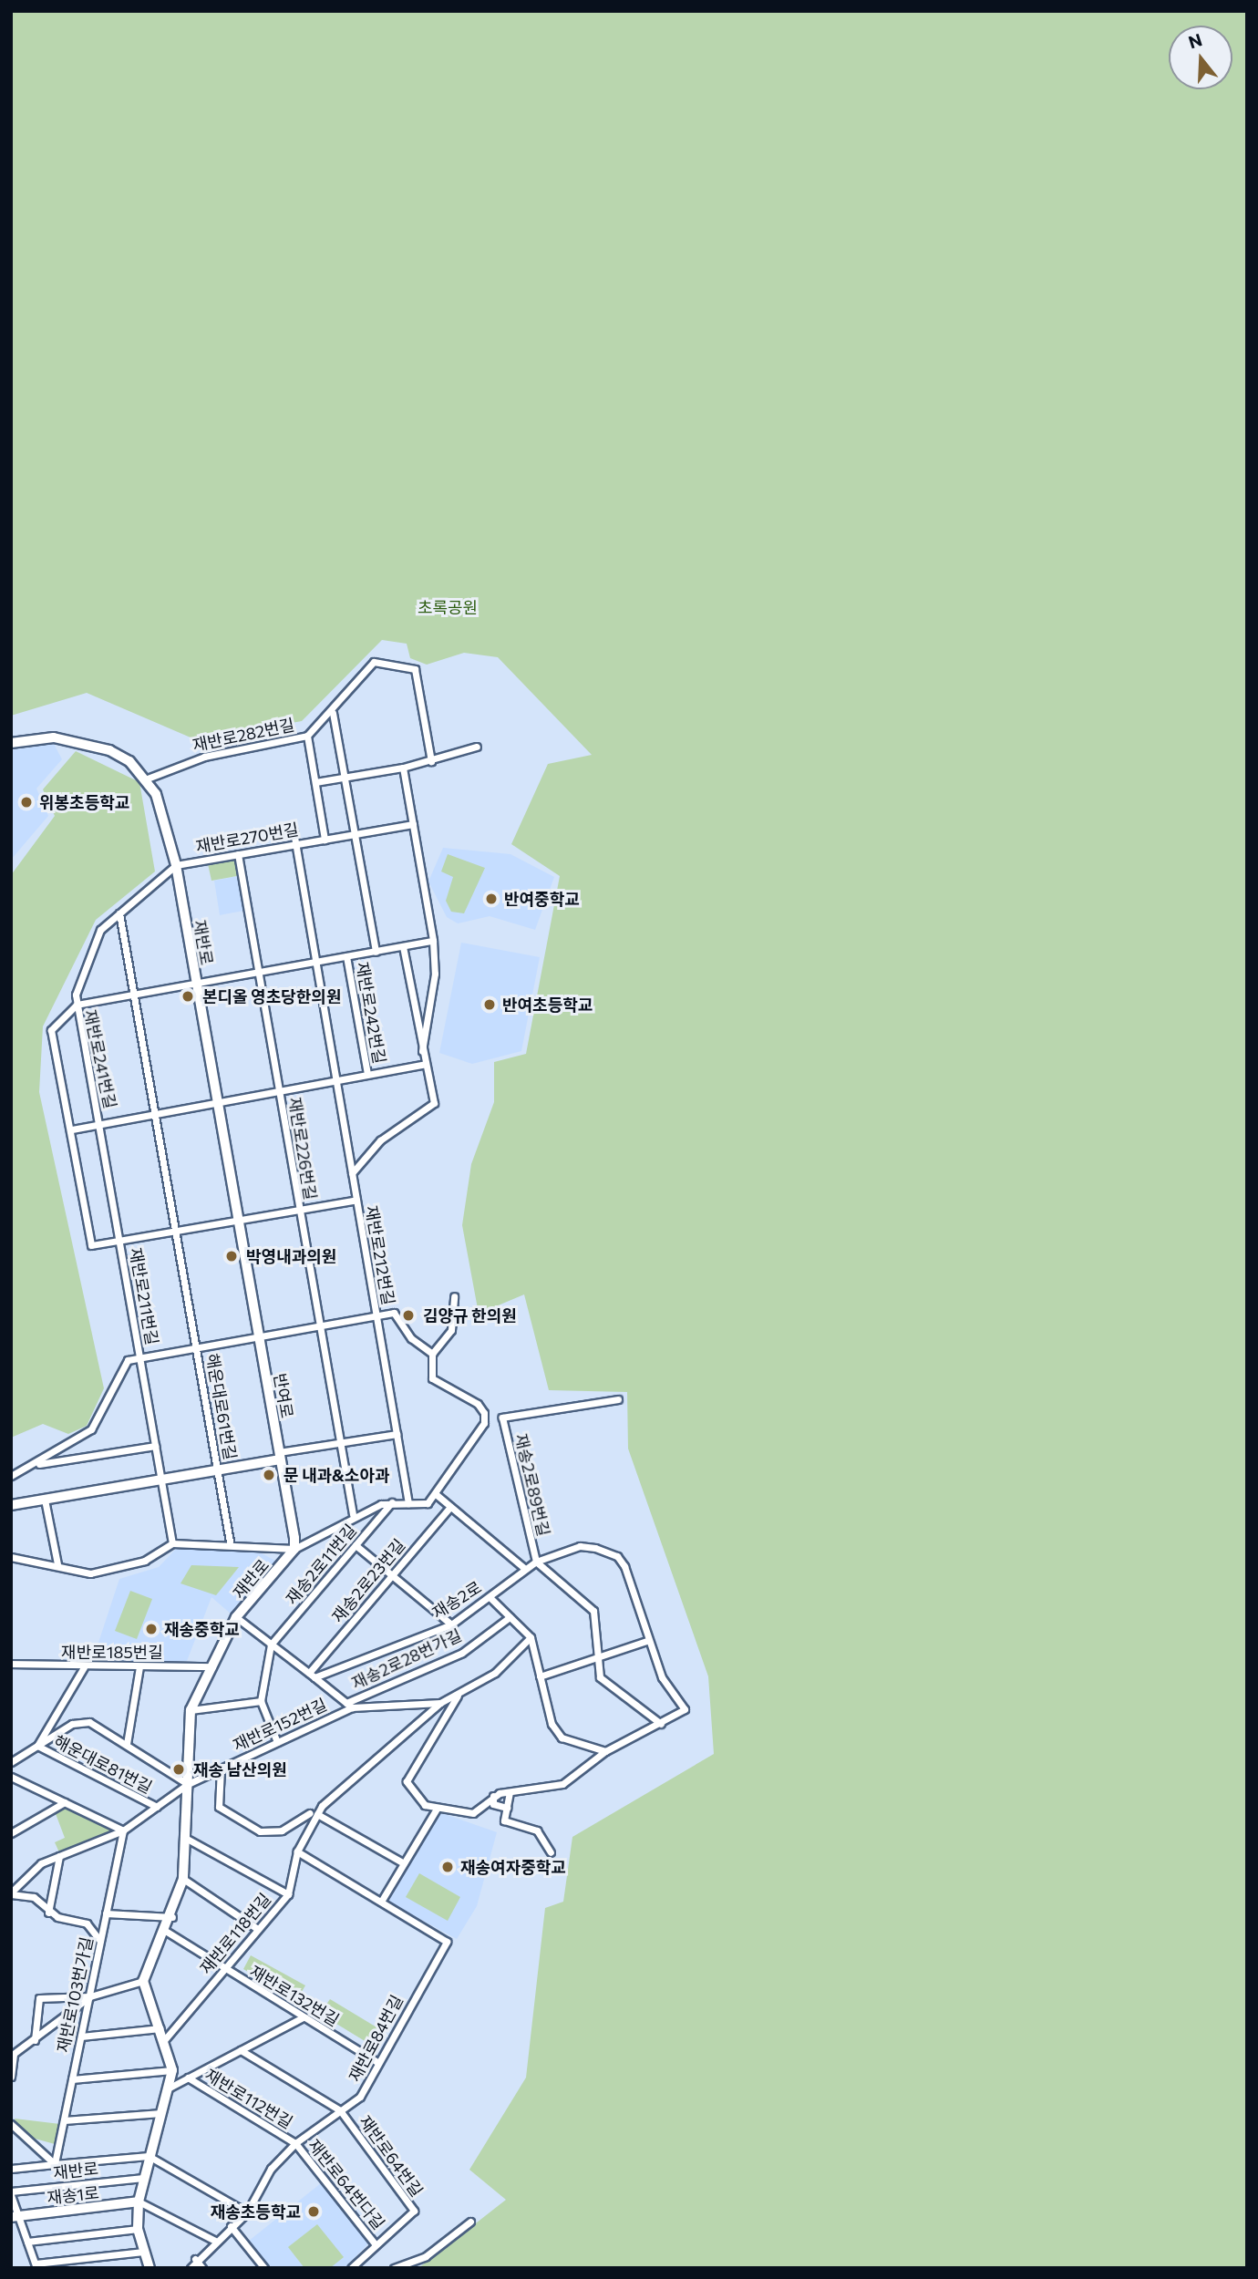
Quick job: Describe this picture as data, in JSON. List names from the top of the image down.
{
  "streets": {
    "main road": [
      "재반로",
      "반여로",
      "해운대로61번길",
      "재송1로"
    ],
    "street": [
      "재반로282번길",
      "재반로270번길",
      "재반로242번길",
      "재반로241번길",
      "재반로226번길",
      "재반로212번길",
      "재반로211번길",
      "재송2로89번길",
      "재송2로11번길",
      "재송2로23번길",
      "재송2로",
      "재반로185번길",
      "재송2로28번가길",
      "재반로152번길",
      "해운대로81번길",
      "재반로118번길",
      "재반로103번가길",
      "재반로132번길",
      "재반로84번길",
      "재반로112번길",
      "재반로64번길",
      "재반로64번다길"
    ]
  },
  "crossings": [
    ["재반로282번길", "재반로"],
    ["재반로270번길", "재반로"],
    ["재반로", "재반로242번길"],
    ["재반로", "재반로241번길"],
    ["재반로", "재반로212번길"],
    ["재반로", "재반로211번길"],
    ["재반로", "반여로"],
    ["재반로", "재반로185번길"],
    ["재반로", "재반로152번길"],
    ["재반로", "해운대로81번길"],
    ["재반로", "재반로132번길"],
    ["재반로242번길", "재반로241번길"],
    ["재반로242번길", "재반로226번길"],
    ["재반로212번길", "재반로211번길"],
    ["재반로212번길", "반여로"],
    ["재반로211번길", "반여로"],
    ["재반로211번길", "해운대로61번길"],
    ["반여로", "해운대로61번길"],
    ["재송2로89번길", "재송2로"],
    ["재송2로23번길", "재송2로"],
    ["재송2로28번가길", "재반로152번길"],
    ["재반로152번길", "해운대로81번길"],
    ["재반로152번길", "재반로118번길"],
    ["해운대로81번길", "재반로103번가길"],
    ["재반로118번길", "재반로132번길"],
    ["재반로132번길", "재반로84번길"],
    ["재반로132번길", "재반로112번길"],
    ["재반로84번길", "재반로112번길"],
    ["재반로84번길", "재반로64번길"],
    ["재반로84번길", "재반로64번다길"],
    ["재반로112번길", "재반로64번다길"],
    ["재반로64번길", "재반로64번다길"]
  ],
  "parks": ["초록공원"],
  "places": [
    "위봉초등학교",
    "반여중학교",
    "본디올 영초당한의원",
    "반여초등학교",
    "박영내과의원",
    "김양규 한의원",
    "문 내과&소아과",
    "재송중학교",
    "재송 남산의원",
    "재송여자중학교",
    "재송초등학교"
  ],
  "north": "top"
}
